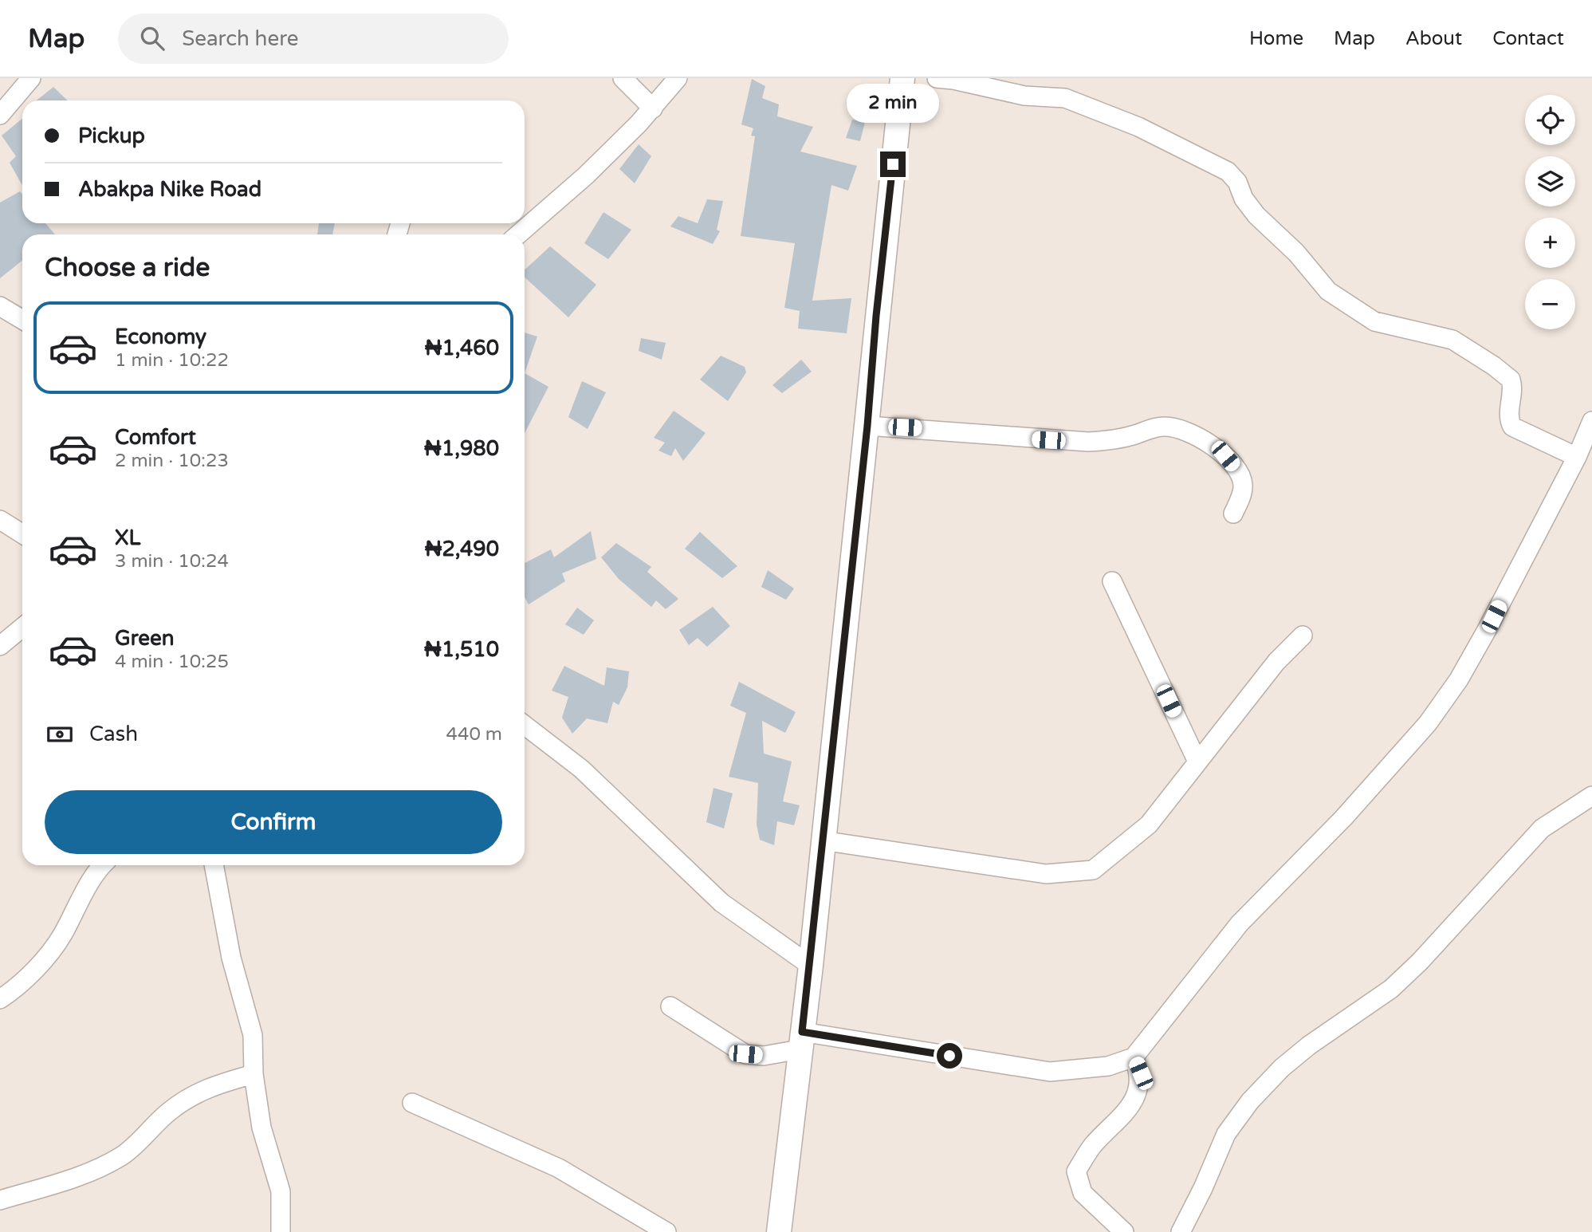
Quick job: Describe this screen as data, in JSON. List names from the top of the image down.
{
  "page": {
    "header": "Map",
    "search": "Search here",
    "nav": [
      "Home",
      "Map",
      "About",
      "Contact"
    ],
    "bubble": "2 min",
    "map_buttons": ["+", "−"],
    "banner": ["Pickup", "Abakpa Nike Road"],
    "heading": "Choose a ride",
    "list": [
      {
        "name": "Economy",
        "note": "1 min · 10:22",
        "value": "₦1,460"
      },
      {
        "name": "Comfort",
        "note": "2 min · 10:23",
        "value": "₦1,980"
      },
      {
        "name": "XL",
        "note": "3 min · 10:24",
        "value": "₦2,490"
      },
      {
        "name": "Green",
        "note": "4 min · 10:25",
        "value": "₦1,510"
      }
    ],
    "pay": ["Cash", "440 m"],
    "buttons": "Confirm"
  }
}
